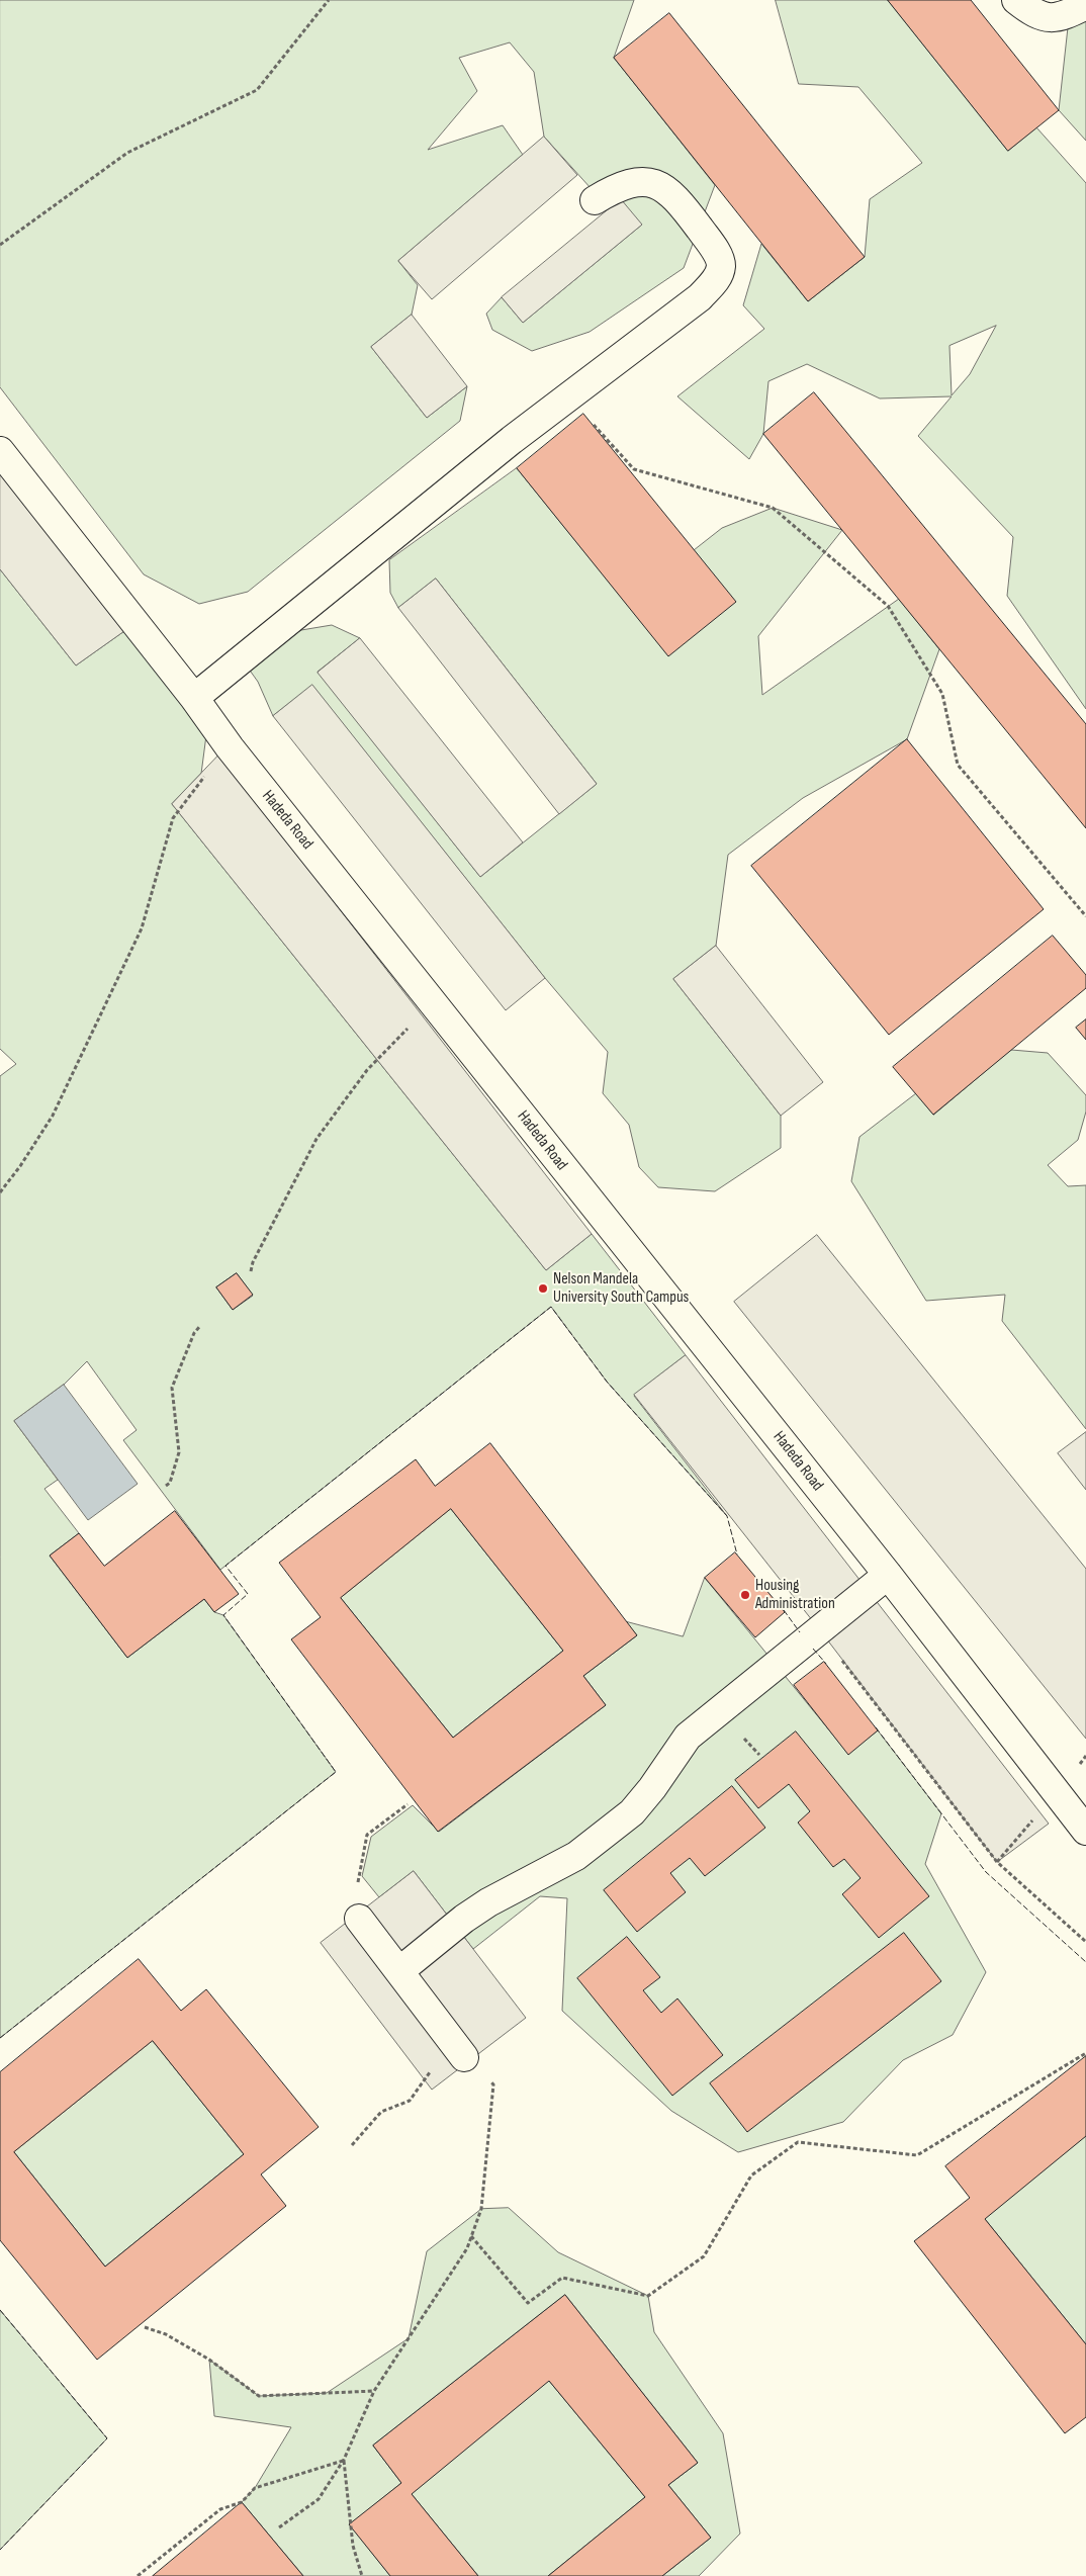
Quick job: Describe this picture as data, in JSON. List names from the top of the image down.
{
  "streets": {
    "lane": ["Hadeda Road"]
  },
  "places": ["Nelson Mandela University South Campus", "Housing Administration"]
}
